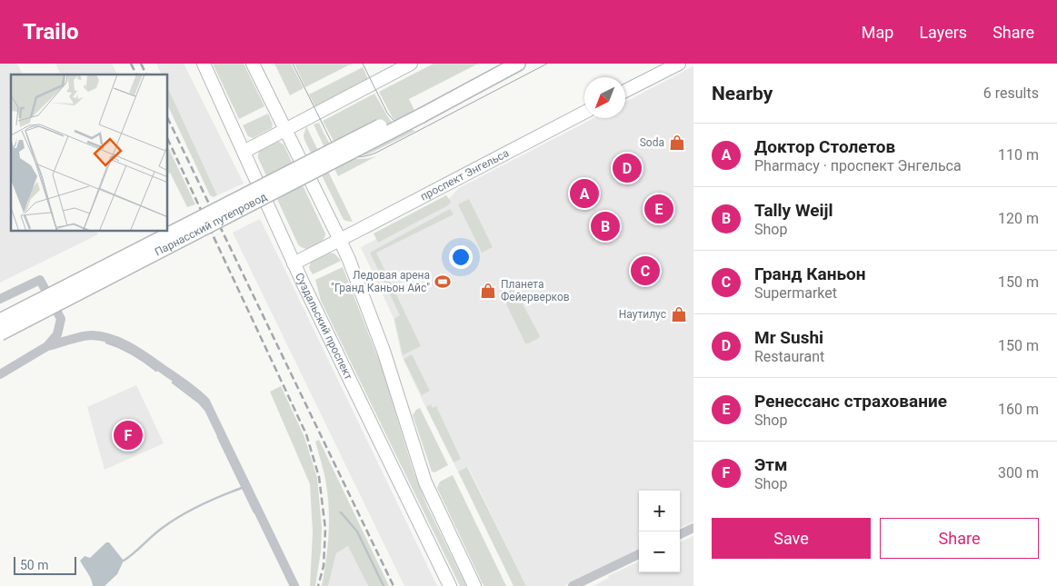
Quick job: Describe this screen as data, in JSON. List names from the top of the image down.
{
  "streets": {
    "main road": ["проспект Энгельса", "Парнасский путепровод", "Суздальский проспект"]
  },
  "crossings": [
    ["проспект Энгельса", "Суздальский проспект"]
  ],
  "places": {
    "shop": ["Soda", "Планета Фейерверков", "Наутилус"],
    "sports": ["Ледовая арена \"Гранд Каньон Айс\""]
  },
  "scale_bar": "50 m",
  "north": "bottom left",
  "page": {
    "header": "Trailo",
    "nav": ["Map", "Layers", "Share"],
    "heading": ["Nearby", "6 results"],
    "list": [
      {
        "mark": "A",
        "name": "Доктор Столетов",
        "note": "Pharmacy · проспект Энгельса",
        "value": "110 m"
      },
      {
        "mark": "B",
        "name": "Tally Weijl",
        "note": "Shop",
        "value": "120 m"
      },
      {
        "mark": "C",
        "name": "Гранд Каньон",
        "note": "Supermarket",
        "value": "150 m"
      },
      {
        "mark": "D",
        "name": "Mr Sushi",
        "note": "Restaurant",
        "value": "150 m"
      },
      {
        "mark": "E",
        "name": "Ренессанс страхование",
        "note": "Shop",
        "value": "160 m"
      },
      {
        "mark": "F",
        "name": "Этм",
        "note": "Shop",
        "value": "300 m"
      }
    ],
    "pins": [
      "D",
      "A",
      "E",
      "B",
      "C",
      "F"
    ],
    "map_buttons": ["+", "−"],
    "buttons": ["Save", "Share"],
    "scale": "50 m"
  }
}
